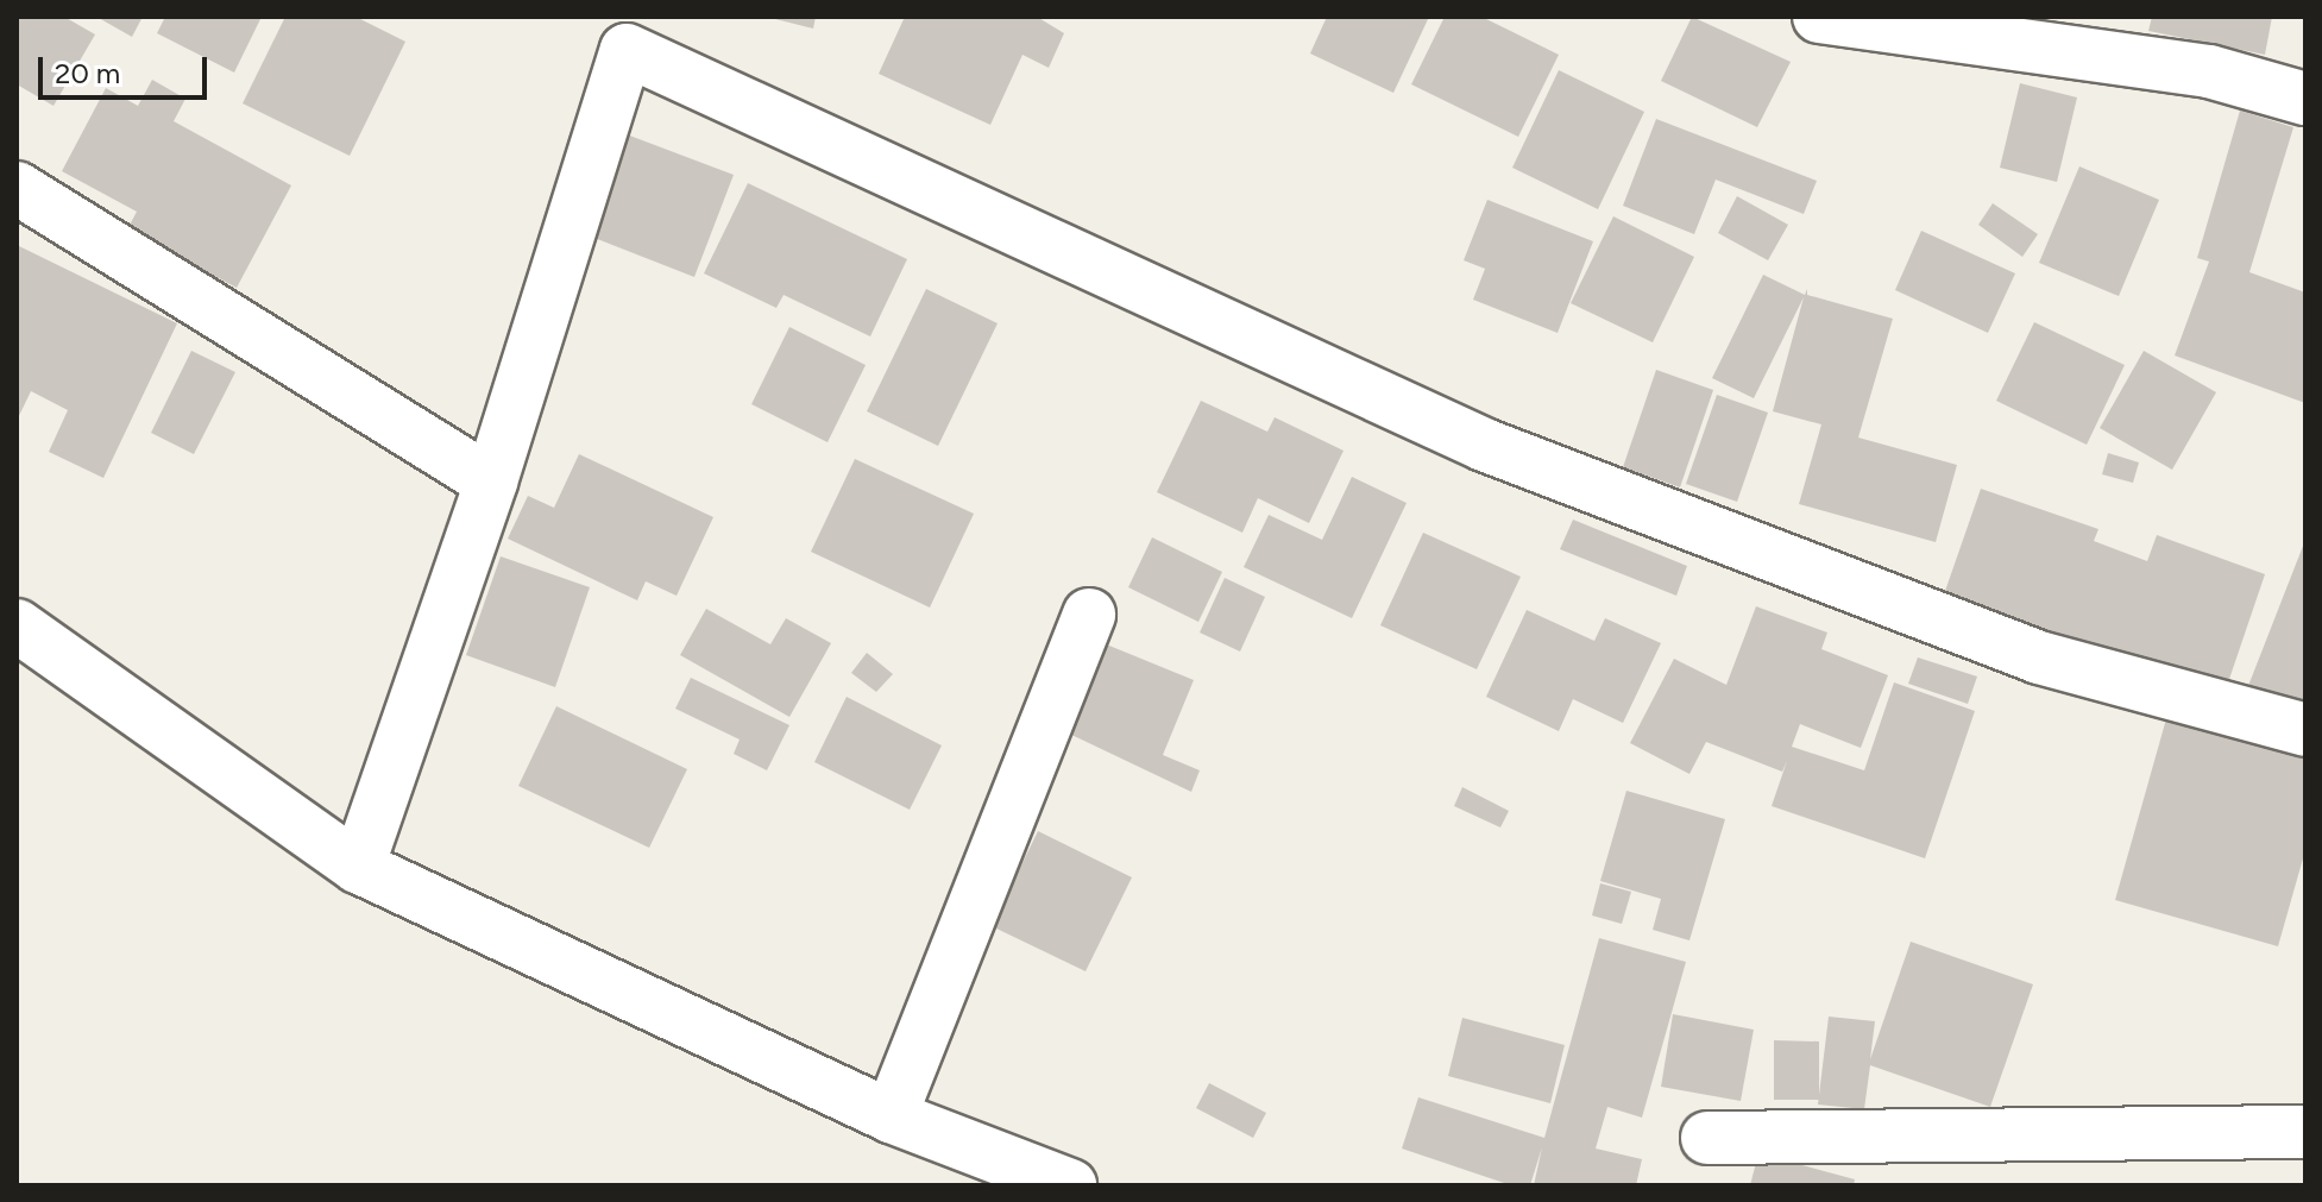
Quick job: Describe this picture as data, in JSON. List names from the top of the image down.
{
  "scale_bar": "20 m"
}
